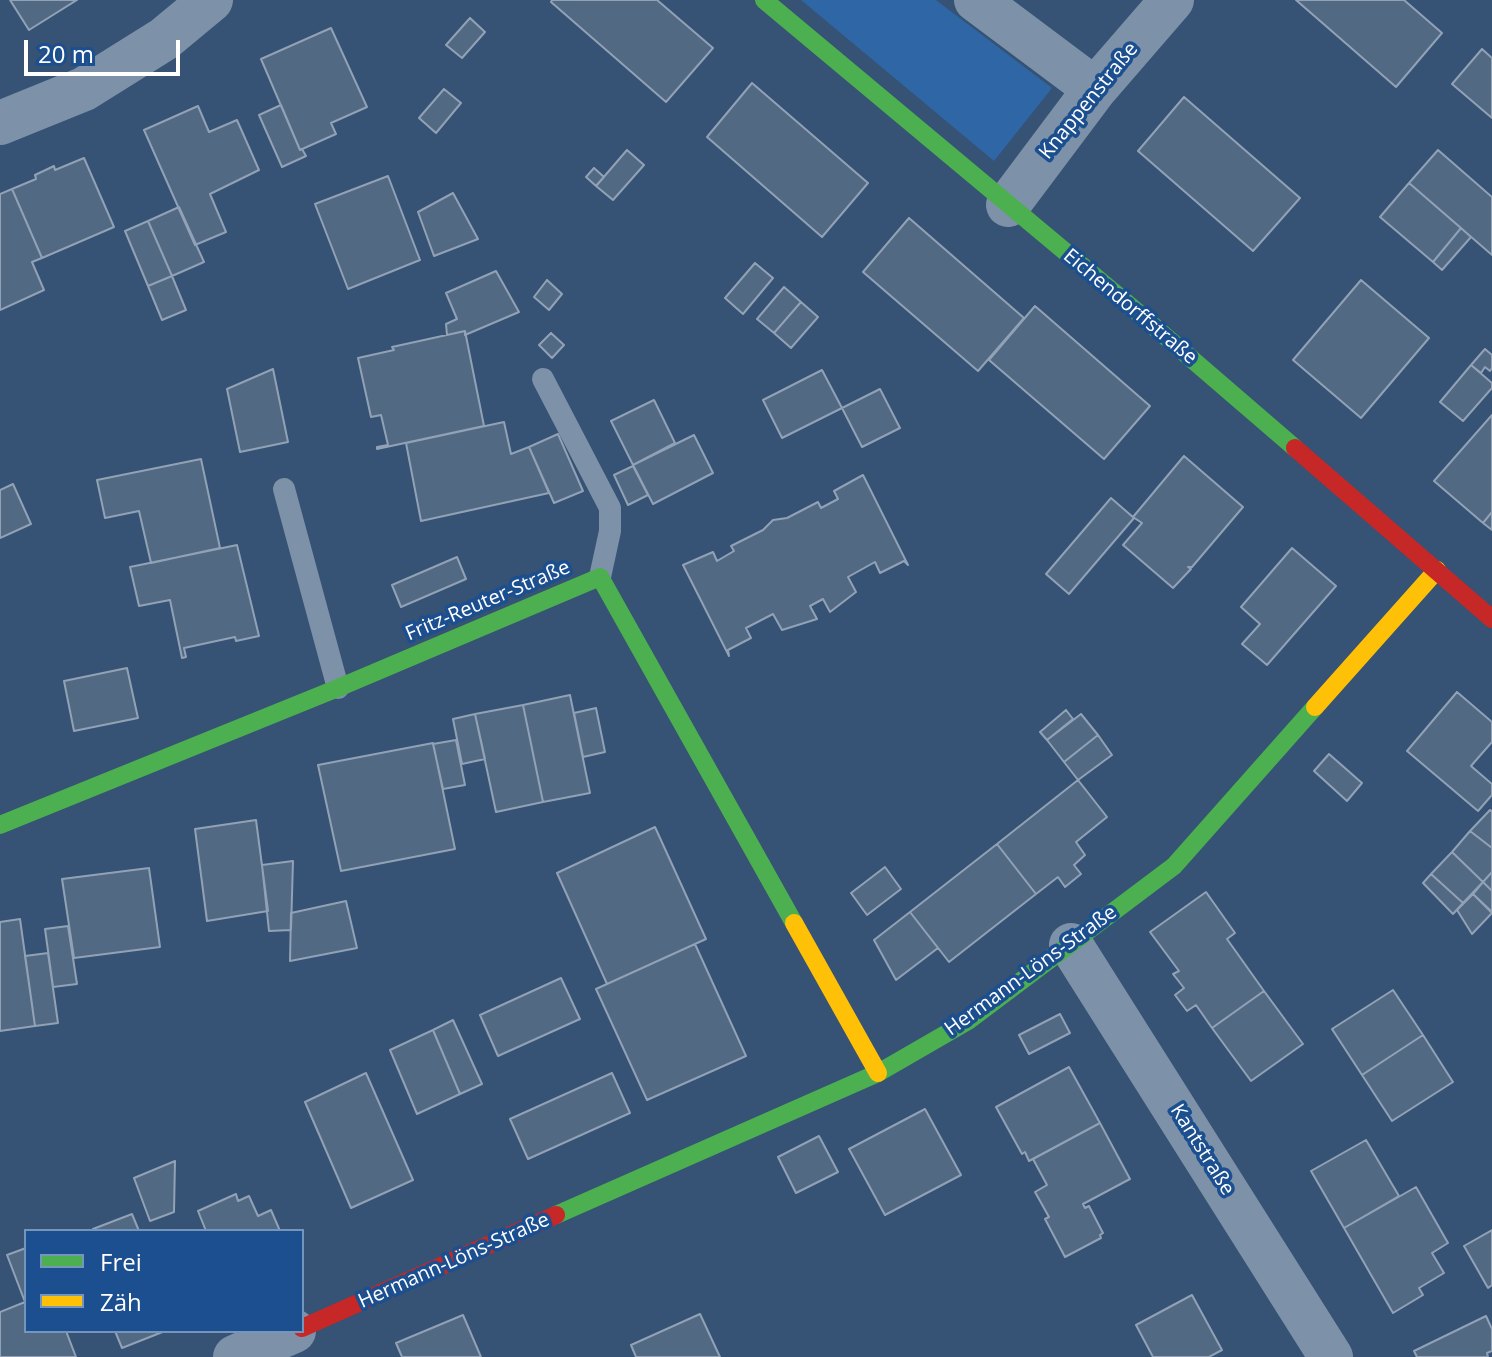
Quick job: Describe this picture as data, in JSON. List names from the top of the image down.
{
  "streets": {
    "street": [
      "Knappenstraße",
      "Eichendorffstraße",
      "Fritz-Reuter-Straße",
      "Hermann-Löns-Straße",
      "Kantstraße"
    ]
  },
  "crossings": [
    ["Knappenstraße", "Eichendorffstraße"],
    ["Eichendorffstraße", "Hermann-Löns-Straße"],
    ["Fritz-Reuter-Straße", "Hermann-Löns-Straße"],
    ["Hermann-Löns-Straße", "Kantstraße"]
  ],
  "legend": ["Frei", "Zäh"],
  "scale_bar": "20 m"
}
